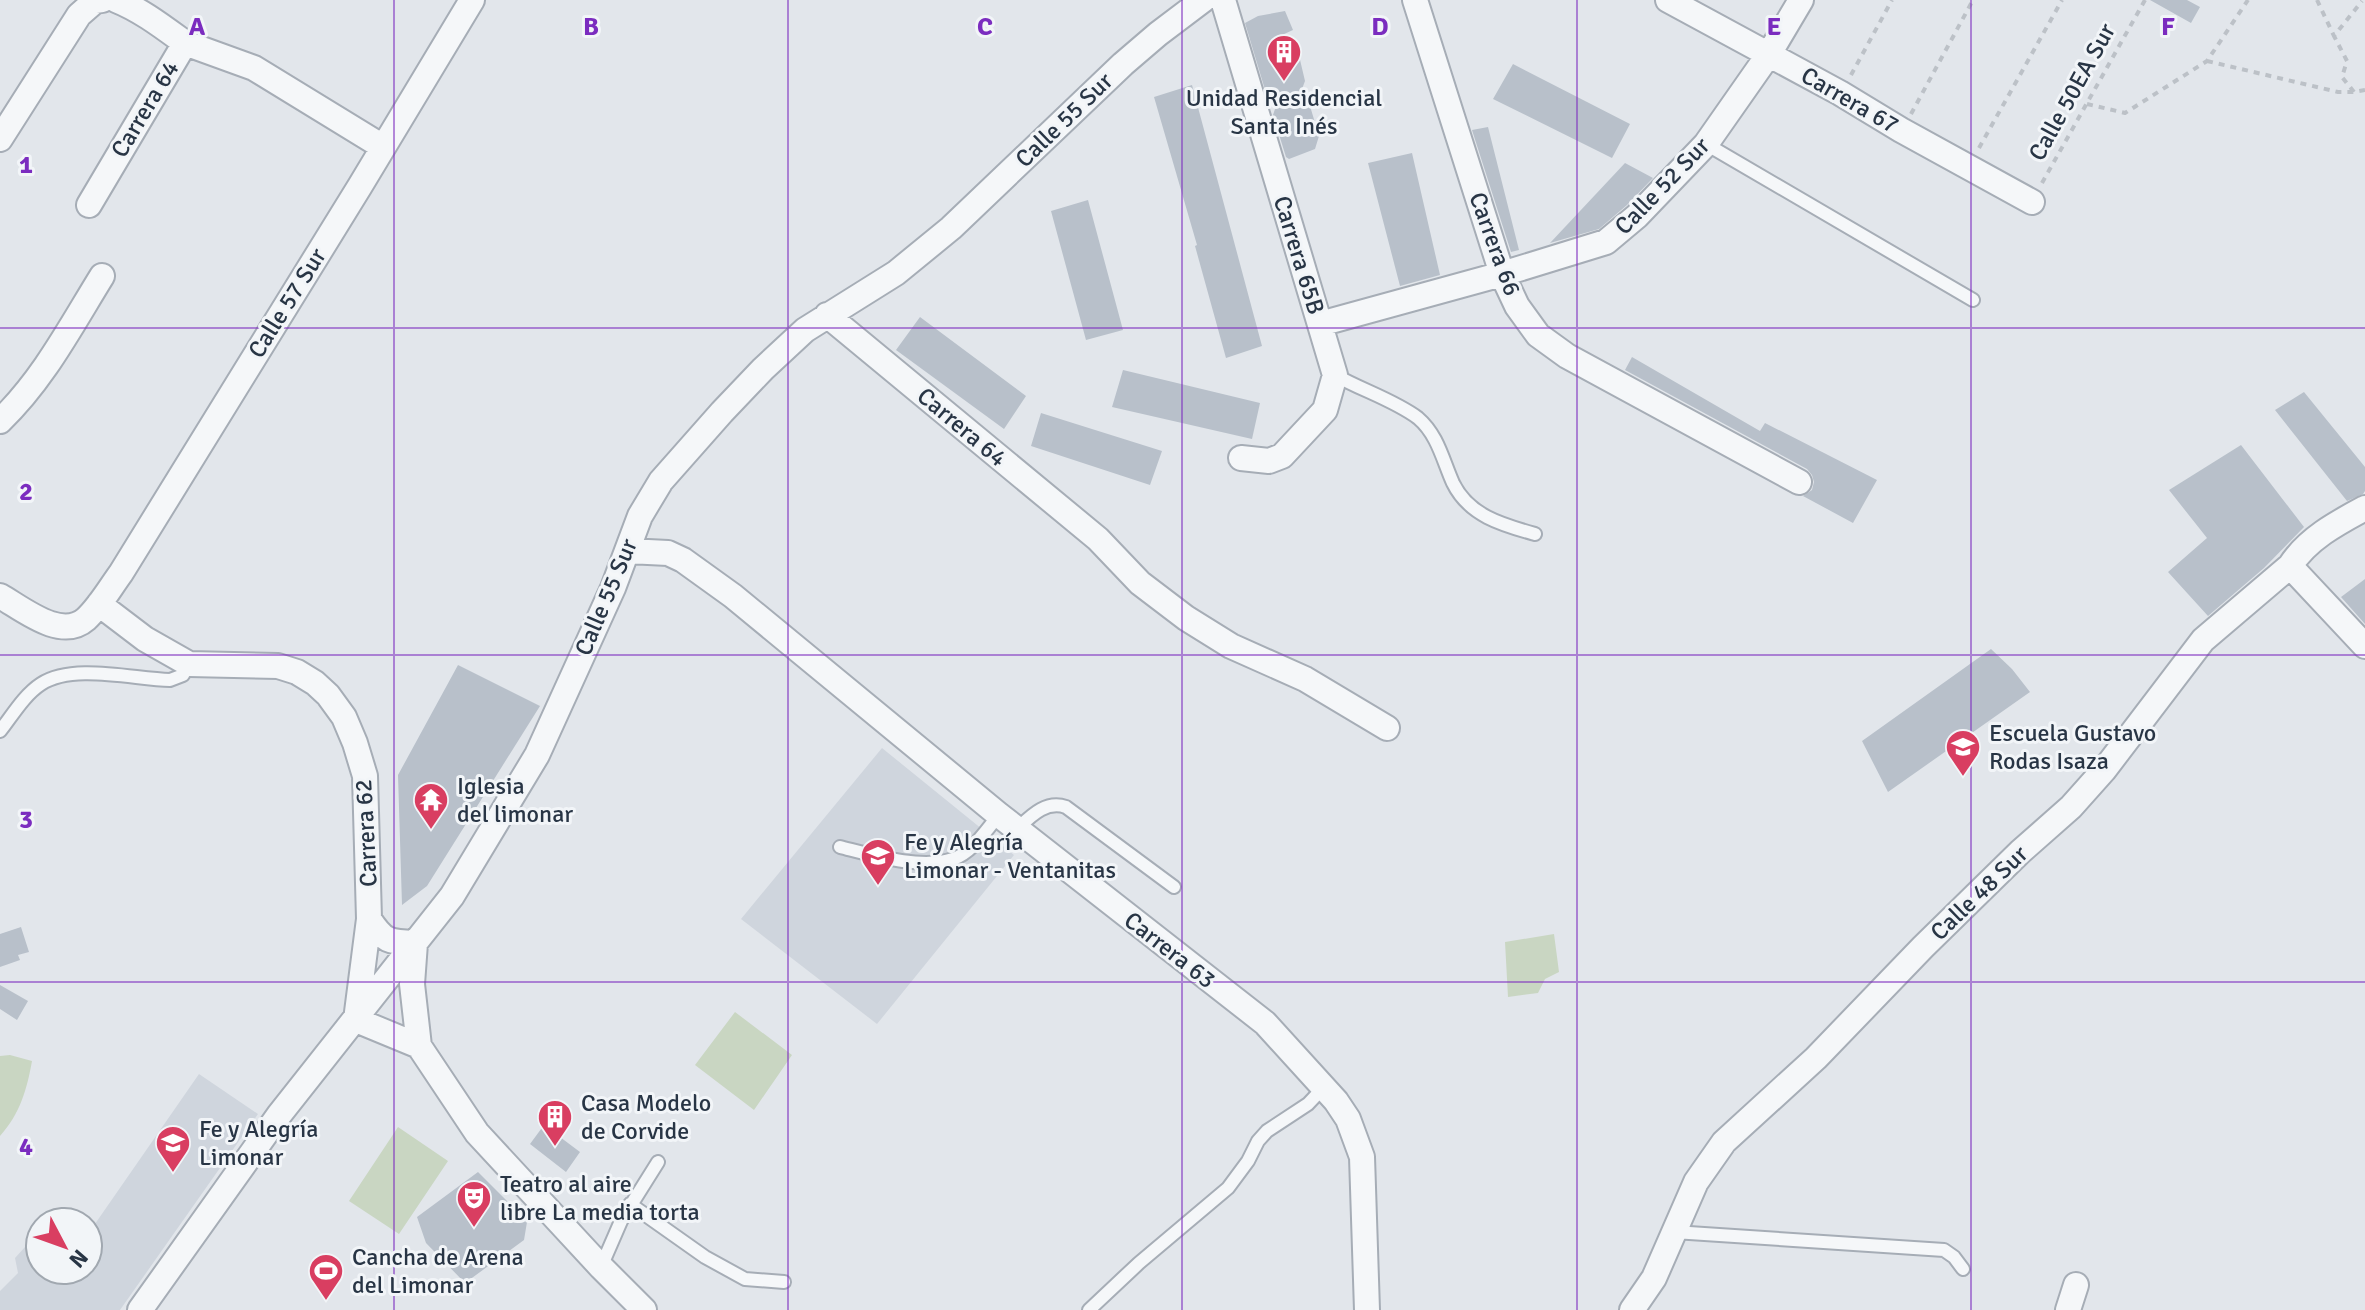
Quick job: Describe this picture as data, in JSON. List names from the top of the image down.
{
  "streets": {
    "street": [
      "Carrera 67",
      "Carrera 64",
      "Calle 55 Sur",
      "Calle 52 Sur",
      "Carrera 66",
      "Carrera 65B",
      "Calle 57 Sur",
      "Carrera 62",
      "Calle 48 Sur",
      "Carrera 63"
    ],
    "path": ["Calle 50EA Sur"]
  },
  "crossings": [
    ["Calle 50EA Sur", "Carrera 67"],
    ["Carrera 67", "Calle 52 Sur"],
    ["Carrera 64", "Calle 55 Sur"],
    ["Carrera 64", "Calle 57 Sur"],
    ["Calle 55 Sur", "Carrera 62"],
    ["Calle 55 Sur", "Carrera 63"],
    ["Calle 52 Sur", "Carrera 66"],
    ["Calle 52 Sur", "Carrera 65B"],
    ["Calle 57 Sur", "Carrera 62"]
  ],
  "places": {
    "building": ["Unidad Residencial Santa Inés", "Casa Modelo de Corvide"],
    "school or university": ["Escuela Gustavo Rodas Isaza", "Fe y Alegría Limonar - Ventanitas", "Fe y Alegría Limonar"],
    "temple": ["Iglesia del limonar"],
    "theatre": ["Teatro al aire libre La media torta"],
    "sports": ["Cancha de Arena del Limonar"]
  },
  "north": "bottom right",
  "grid": {
    "columns": [
      "A",
      "B",
      "C",
      "D",
      "E",
      "F"
    ],
    "rows": [
      "1",
      "2",
      "3",
      "4"
    ]
  }
}
